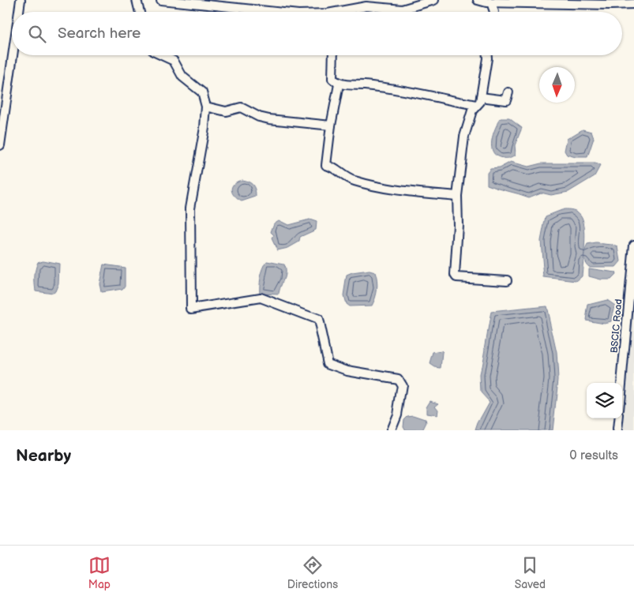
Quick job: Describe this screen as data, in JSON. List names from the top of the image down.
{
  "streets": {
    "street": ["BSCIC Road"]
  },
  "north": "bottom",
  "page": {
    "search": "Search here",
    "heading": ["Nearby", "0 results"],
    "nav": ["Map", "Directions", "Saved"]
  }
}
